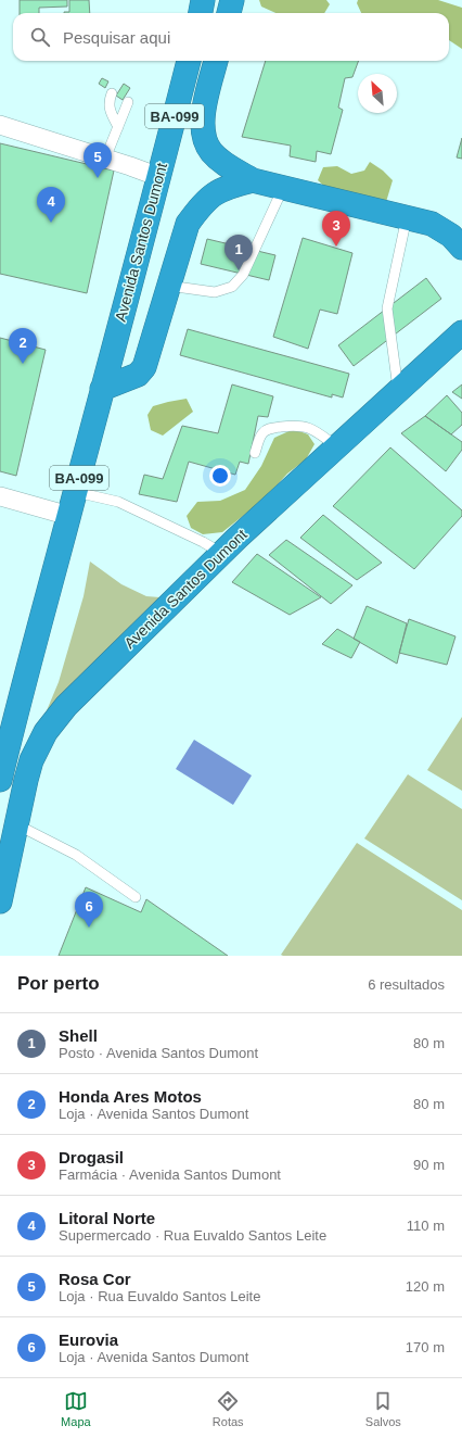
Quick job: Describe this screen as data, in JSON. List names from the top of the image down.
{
  "streets": {
    "highway": ["BA-099", "Avenida Santos Dumont"]
  },
  "north": "top left",
  "page": {
    "search": "Pesquisar aqui",
    "pins": [
      "5",
      "4",
      "3",
      "1",
      "2",
      "6"
    ],
    "heading": ["Por perto", "6 resultados"],
    "list": [
      {
        "mark": "1",
        "name": "Shell",
        "note": "Posto · Avenida Santos Dumont",
        "value": "80 m"
      },
      {
        "mark": "2",
        "name": "Honda Ares Motos",
        "note": "Loja · Avenida Santos Dumont",
        "value": "80 m"
      },
      {
        "mark": "3",
        "name": "Drogasil",
        "note": "Farmácia · Avenida Santos Dumont",
        "value": "90 m"
      },
      {
        "mark": "4",
        "name": "Litoral Norte",
        "note": "Supermercado · Rua Euvaldo Santos Leite",
        "value": "110 m"
      },
      {
        "mark": "5",
        "name": "Rosa Cor",
        "note": "Loja · Rua Euvaldo Santos Leite",
        "value": "120 m"
      },
      {
        "mark": "6",
        "name": "Eurovia",
        "note": "Loja · Avenida Santos Dumont",
        "value": "170 m"
      }
    ],
    "nav": ["Mapa", "Rotas", "Salvos"]
  }
}
